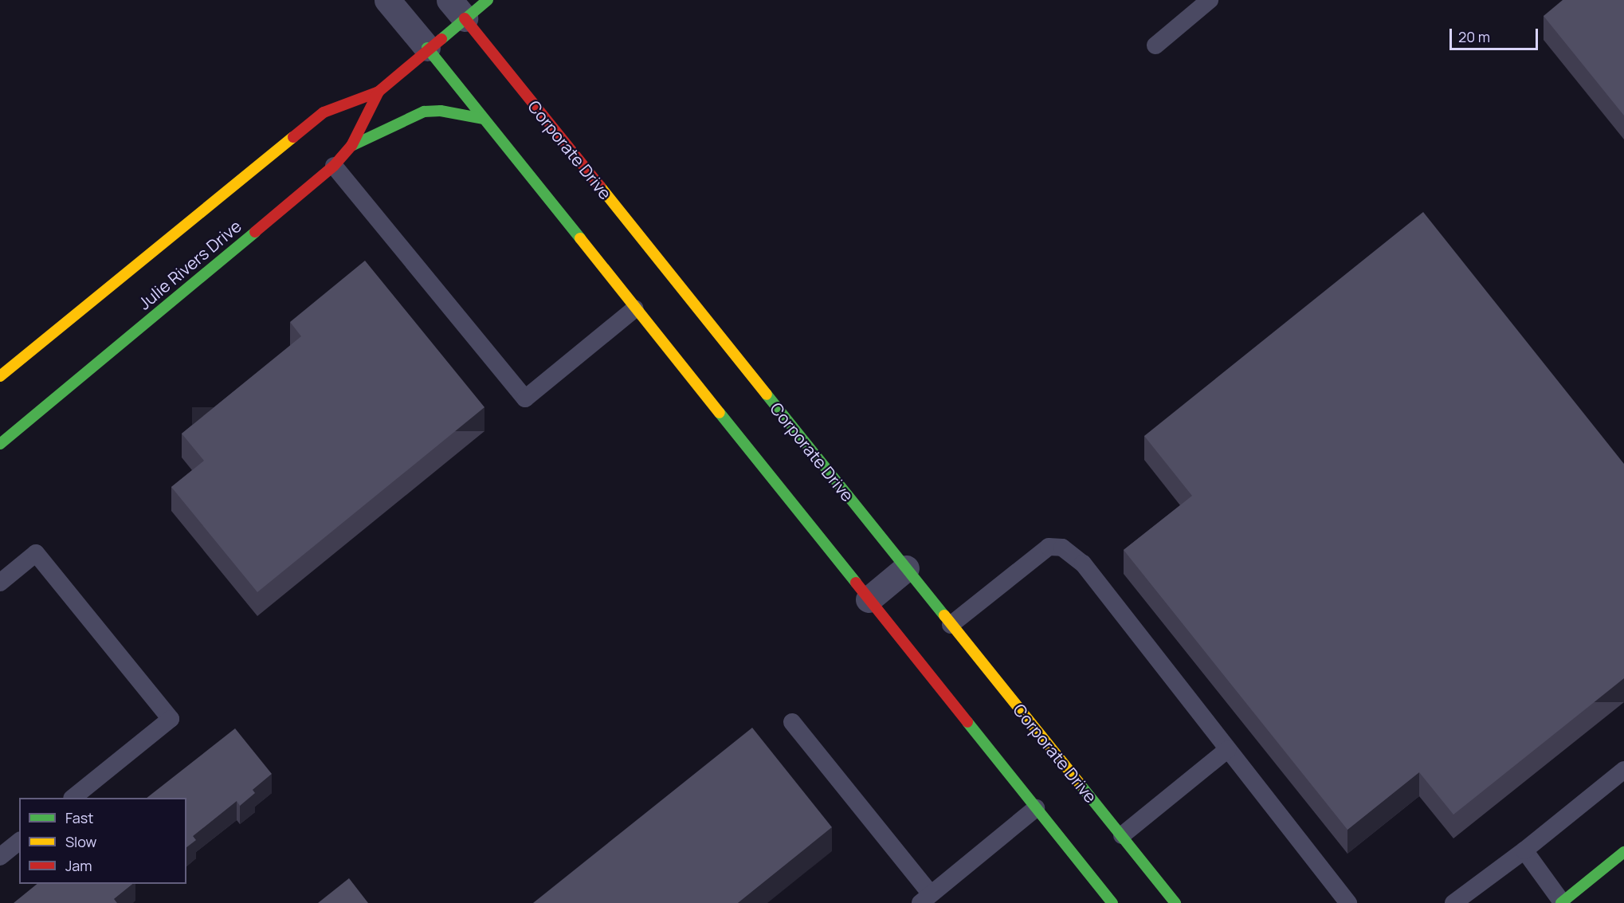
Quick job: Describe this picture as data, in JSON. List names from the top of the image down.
{
  "streets": {
    "street": ["Corporate Drive", "Julie Rivers Drive"]
  },
  "crossings": [
    ["Corporate Drive", "Julie Rivers Drive"]
  ],
  "legend": ["Fast", "Slow", "Jam"],
  "scale_bar": "20 m"
}
